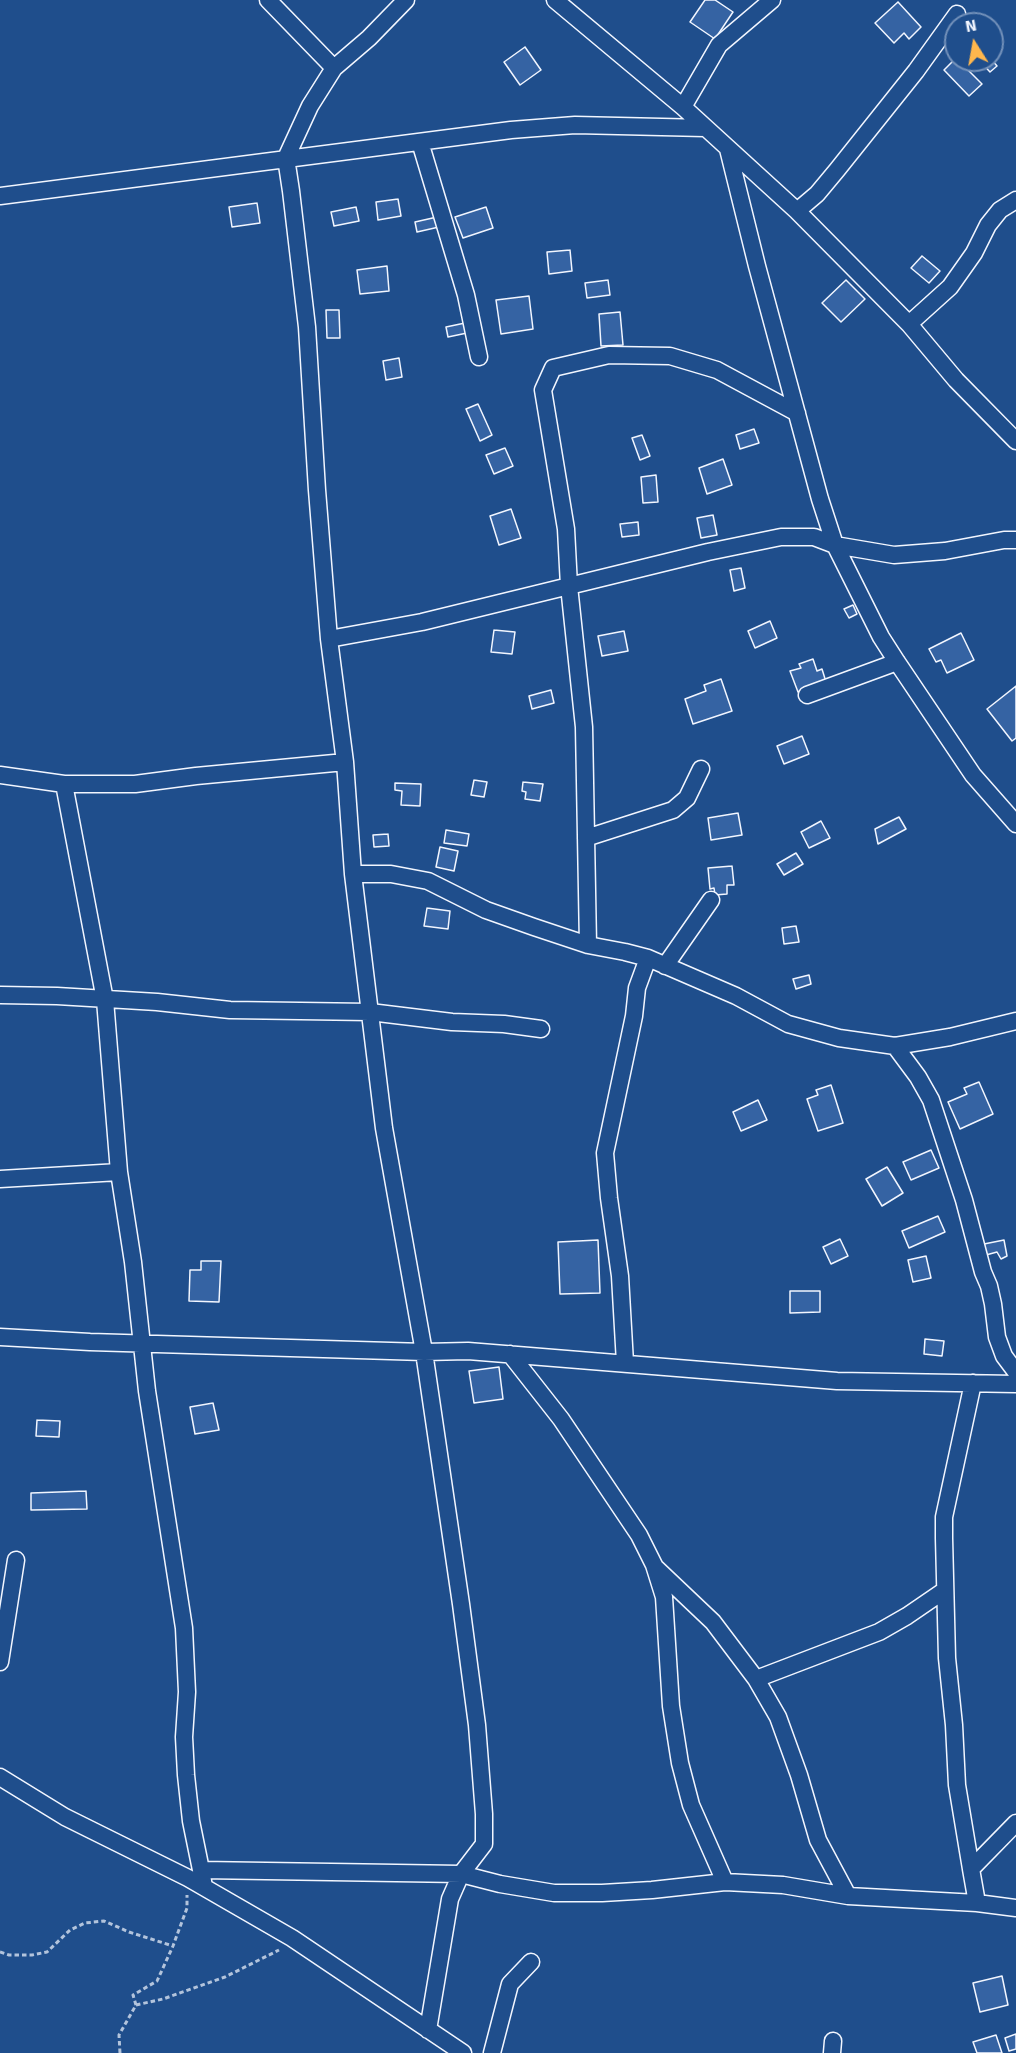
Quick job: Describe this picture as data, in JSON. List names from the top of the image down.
{
  "north": "top"
}
